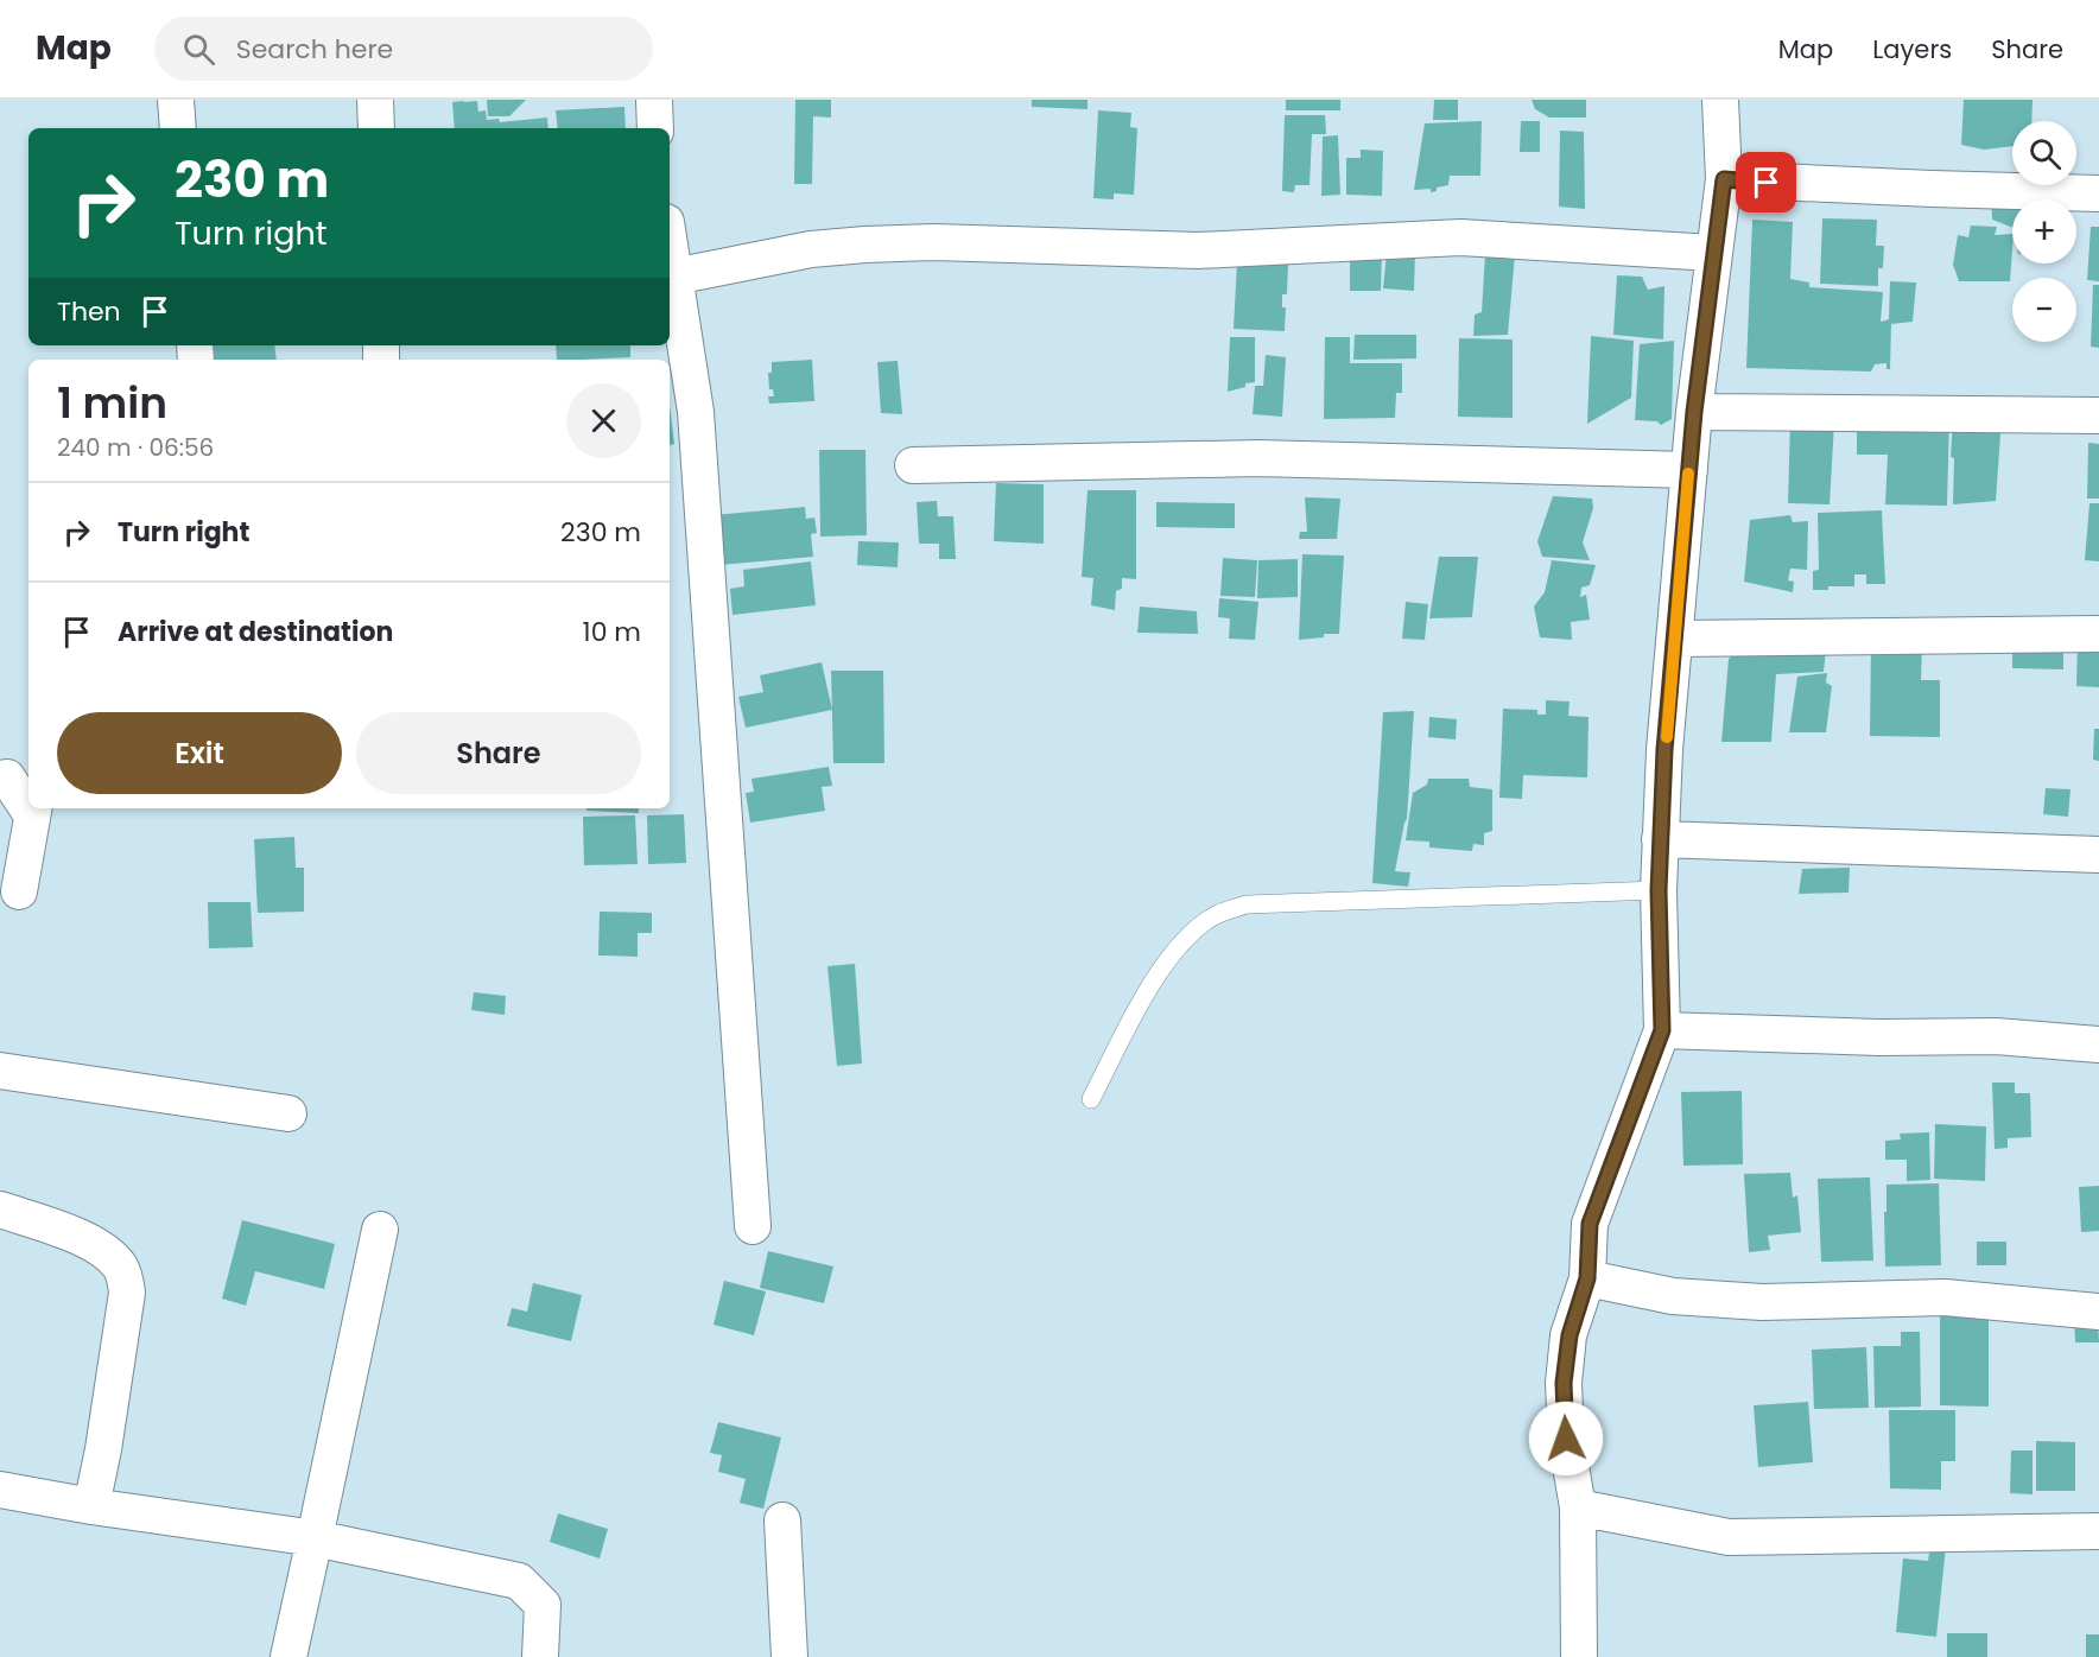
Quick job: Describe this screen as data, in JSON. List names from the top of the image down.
{
  "page": {
    "header": "Map",
    "search": "Search here",
    "nav": ["Map", "Layers", "Share"],
    "map_buttons": ["+", "−"],
    "turn": ["230 m", "Turn right"],
    "then": "Then",
    "heading": ["1 min", "240 m · 06:56"],
    "list": [
      {
        "name": "Turn right",
        "value": "230 m"
      },
      {
        "name": "Arrive at destination",
        "value": "10 m"
      }
    ],
    "buttons": ["Exit", "Share"]
  }
}
